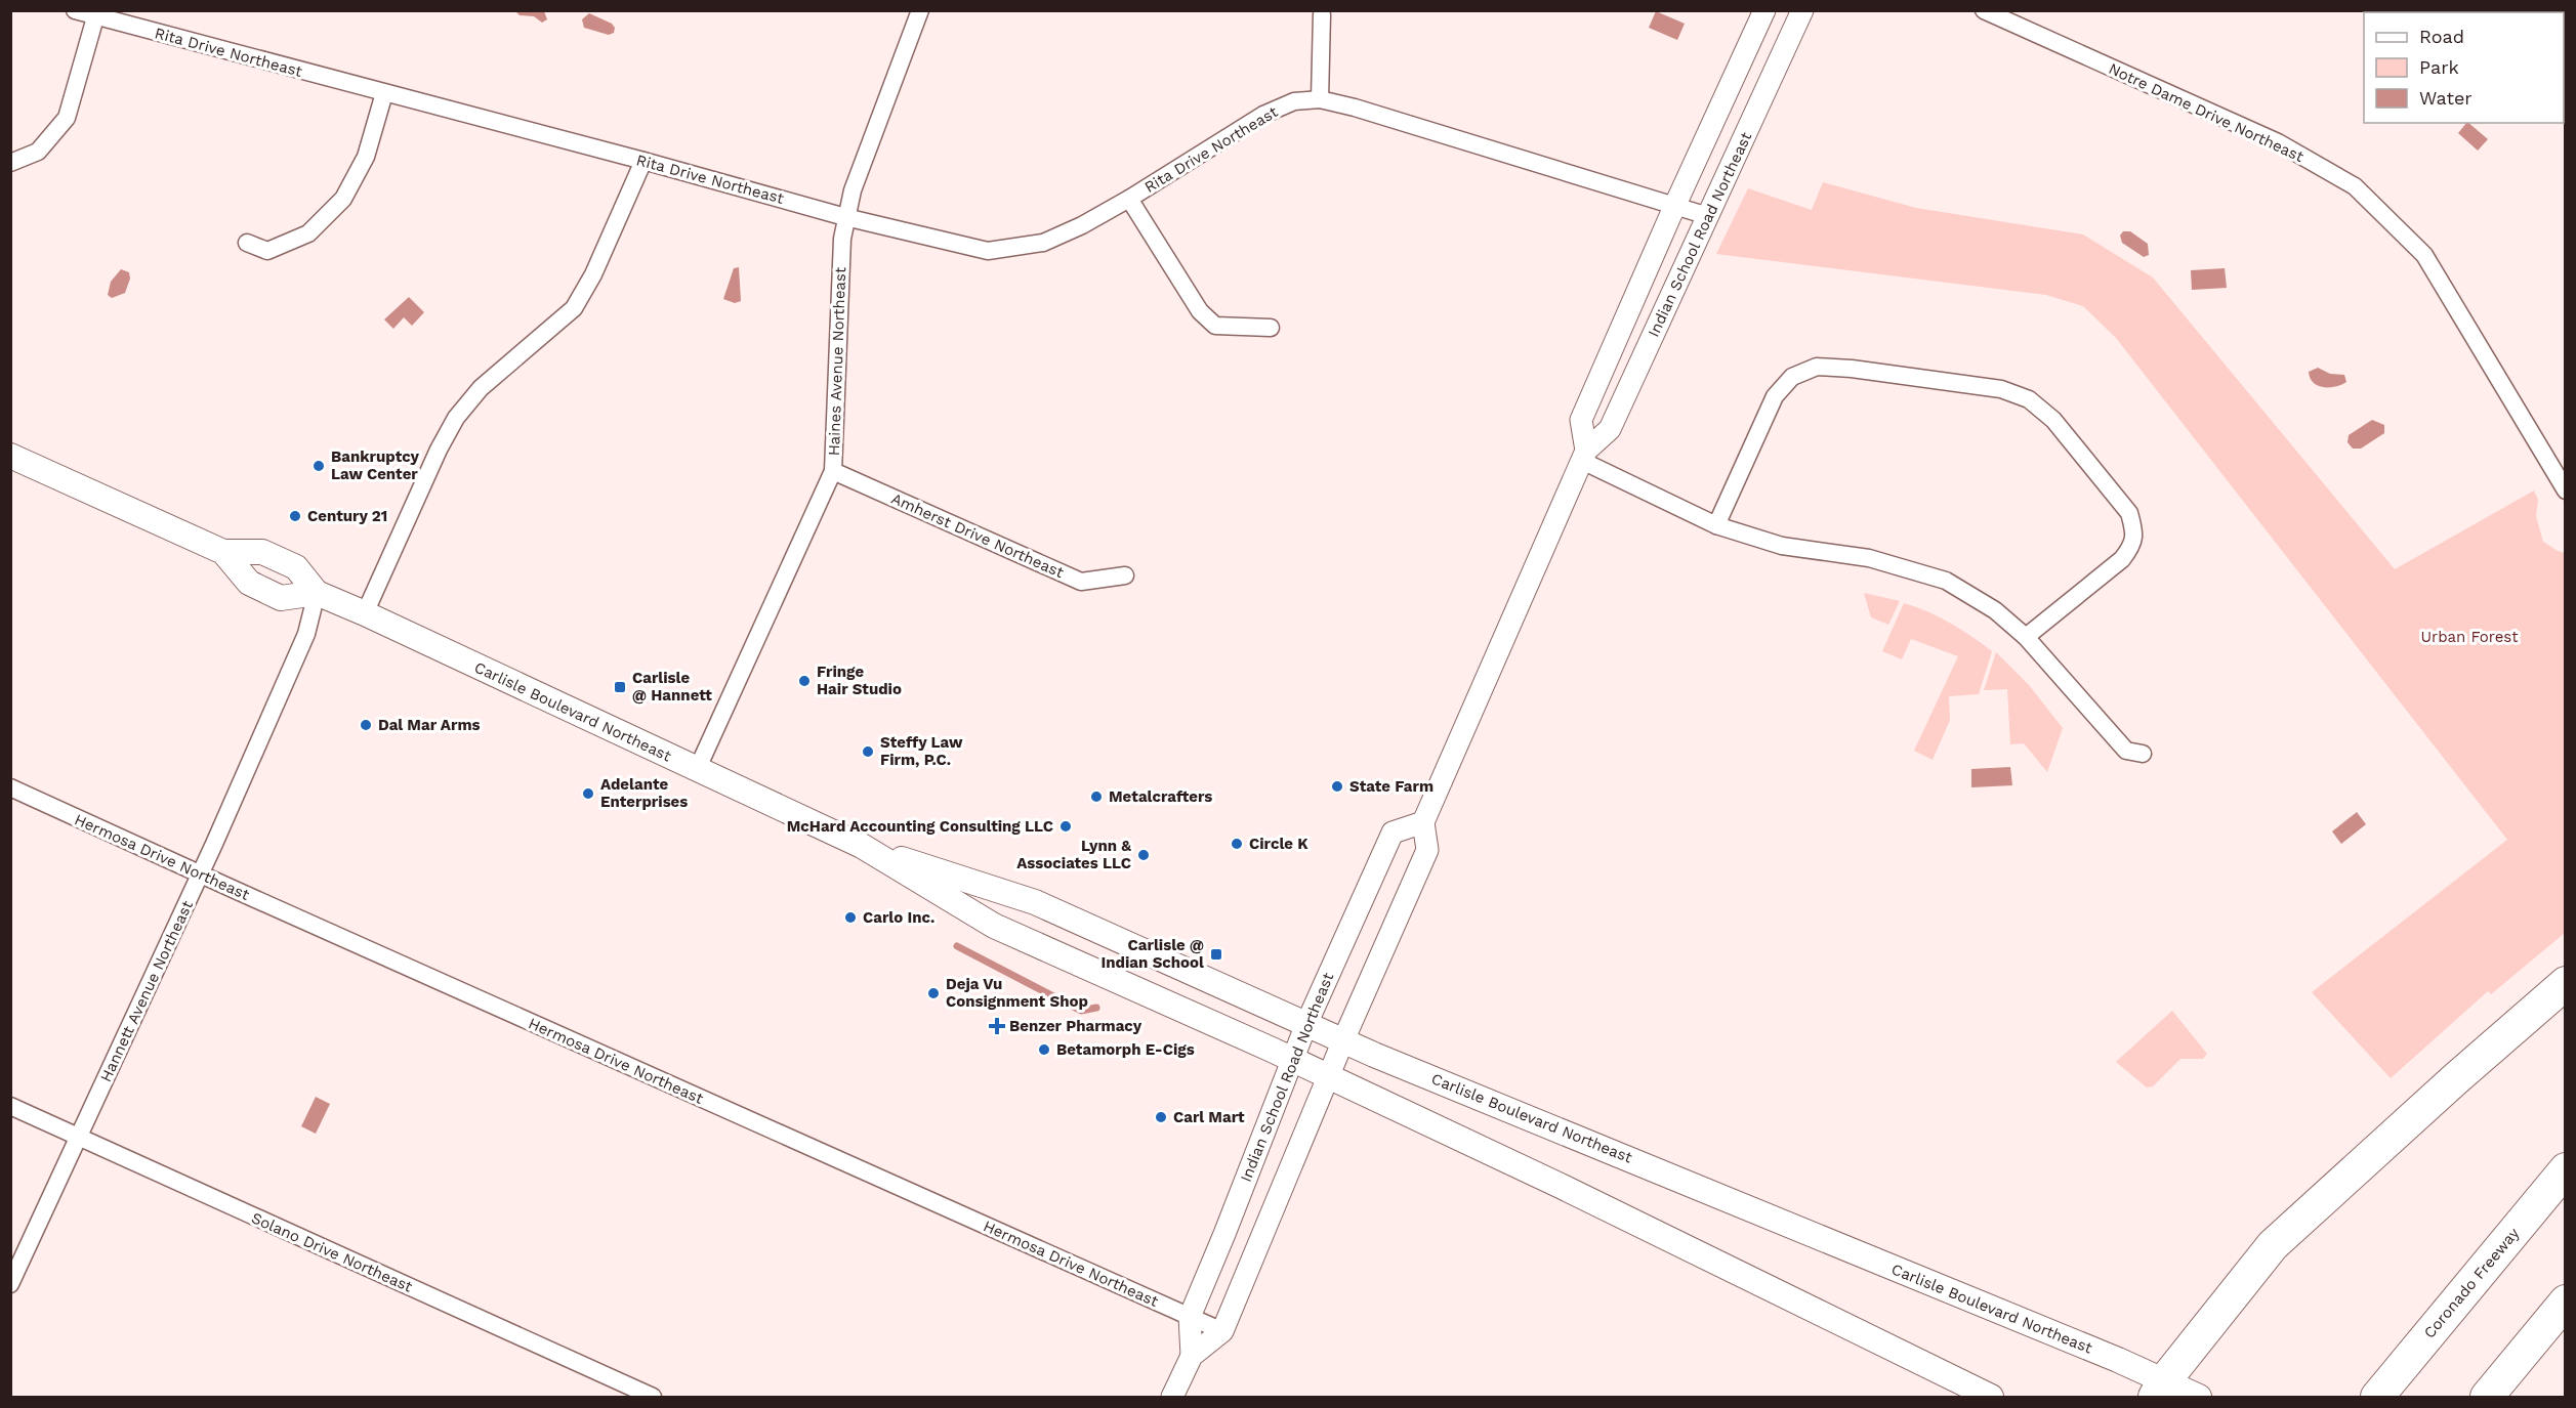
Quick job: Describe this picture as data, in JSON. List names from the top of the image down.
{
  "streets": {
    "highway": ["Coronado Freeway"],
    "main road": ["Carlisle Boulevard Northeast"],
    "street": [
      "Rita Drive Northeast",
      "Notre Dame Drive Northeast",
      "Indian School Road Northeast",
      "Haines Avenue Northeast",
      "Amherst Drive Northeast",
      "Hermosa Drive Northeast",
      "Hannett Avenue Northeast",
      "Solano Drive Northeast"
    ]
  },
  "crossings": [
    ["Rita Drive Northeast", "Indian School Road Northeast"],
    ["Rita Drive Northeast", "Haines Avenue Northeast"],
    ["Indian School Road Northeast", "Carlisle Boulevard Northeast"],
    ["Indian School Road Northeast", "Hermosa Drive Northeast"],
    ["Haines Avenue Northeast", "Amherst Drive Northeast"],
    ["Haines Avenue Northeast", "Carlisle Boulevard Northeast"],
    ["Carlisle Boulevard Northeast", "Hannett Avenue Northeast"],
    ["Hermosa Drive Northeast", "Hannett Avenue Northeast"],
    ["Hannett Avenue Northeast", "Solano Drive Northeast"]
  ],
  "parks": ["Urban Forest"],
  "places": {
    "other": [
      "Bankruptcy Law Center",
      "Century 21",
      "Fringe Hair Studio",
      "Dal Mar Arms",
      "Steffy Law Firm, P.C.",
      "State Farm",
      "Adelante Enterprises",
      "Metalcrafters",
      "McHard Accounting Consulting LLC",
      "Circle K",
      "Lynn & Associates LLC",
      "Carlo Inc.",
      "Deja Vu Consignment Shop",
      "Betamorph E-Cigs",
      "Carl Mart"
    ],
    "transit": ["Carlisle @ Hannett", "Carlisle @ Indian School"],
    "health": ["Benzer Pharmacy"]
  },
  "legend": ["Road", "Park", "Water"]
}
